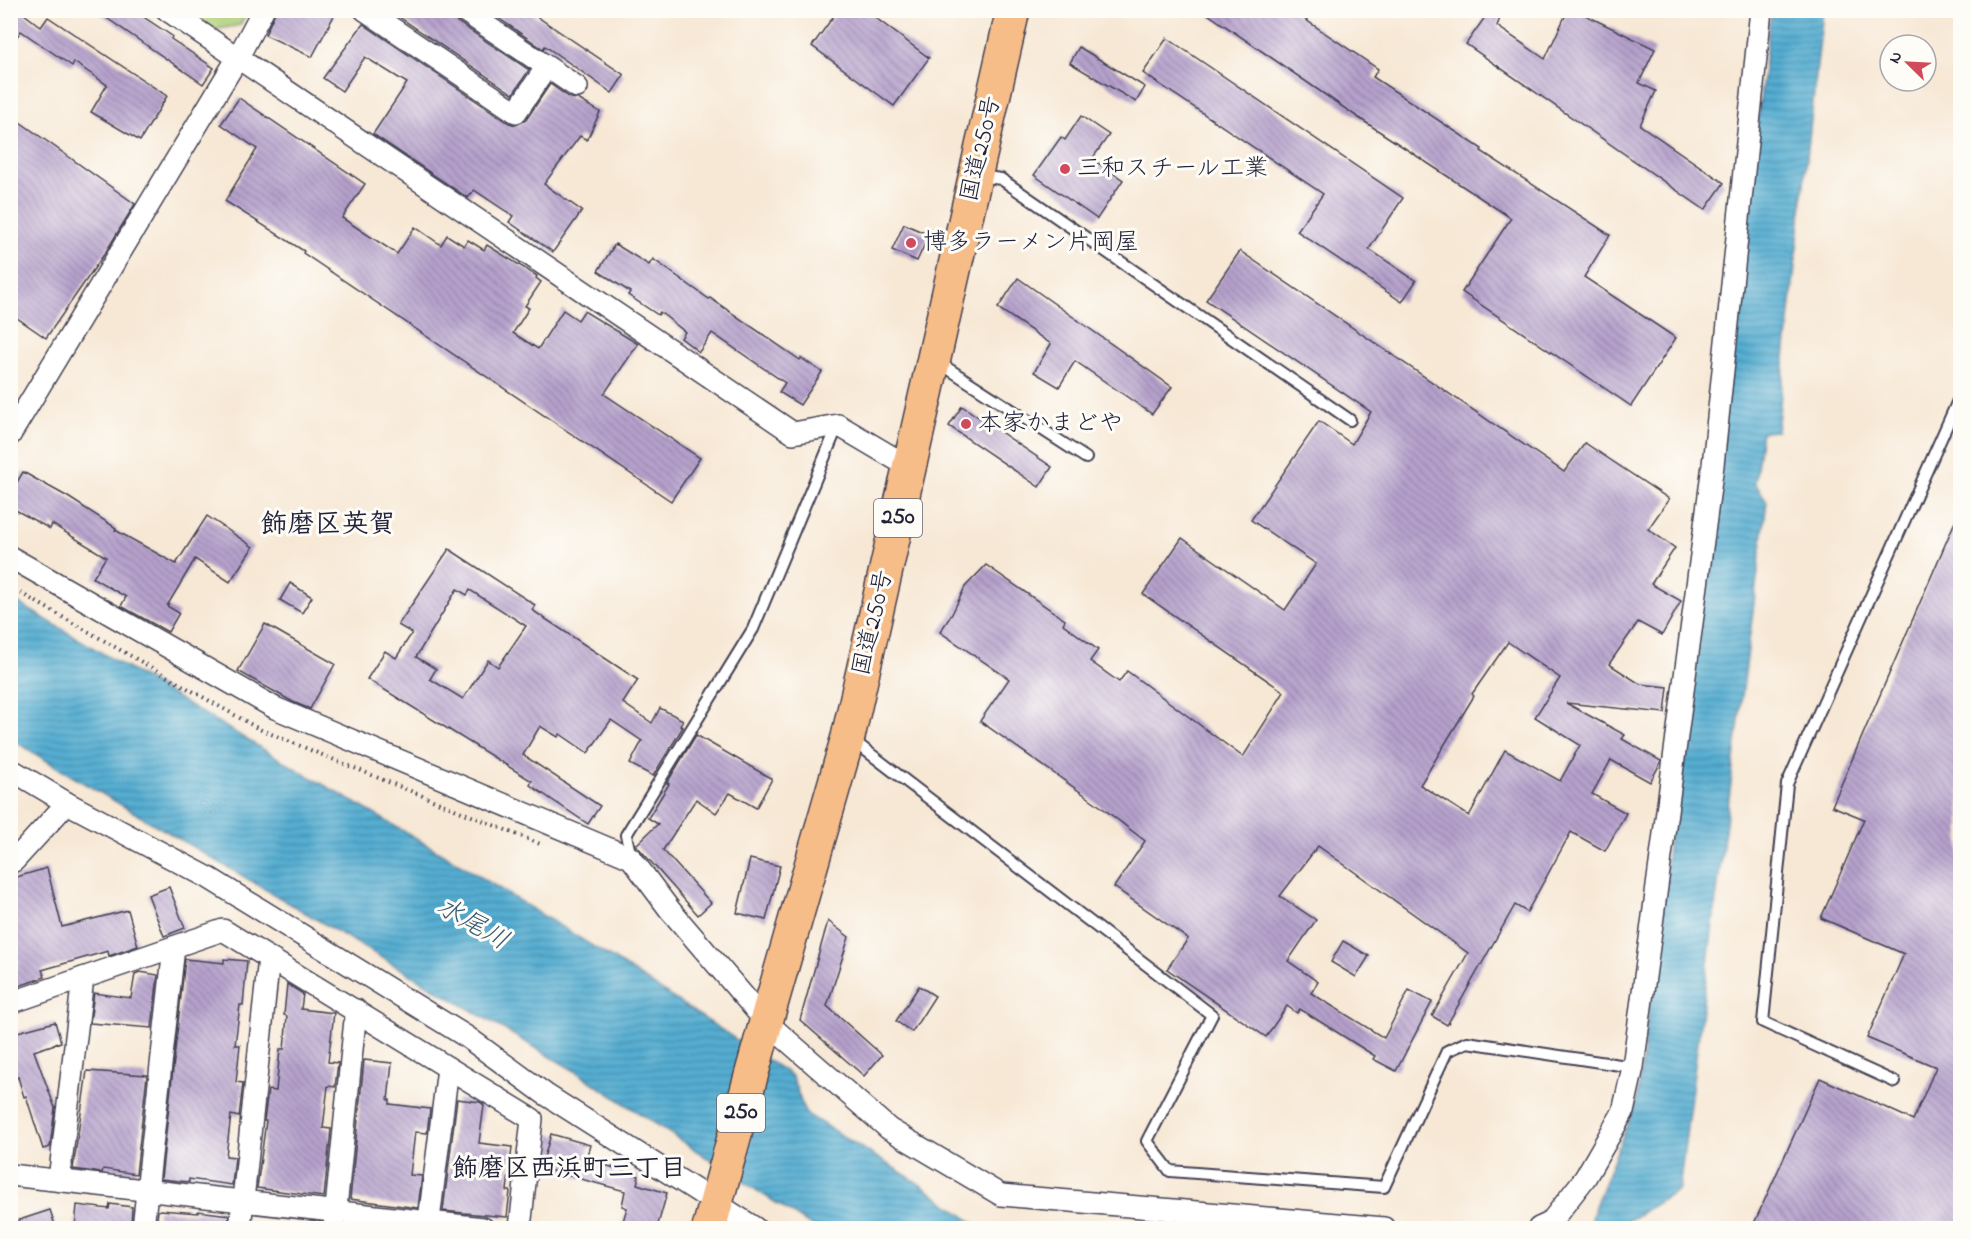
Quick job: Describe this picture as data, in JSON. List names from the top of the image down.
{
  "streets": {
    "highway": ["国道250号", "250"]
  },
  "districts": ["飾磨区英賀", "飾磨区西浜町三丁目"],
  "water": ["水尾川"],
  "places": ["三和スチール工業", "博多ラーメン片岡屋", "本家かまどや"],
  "north": "top left"
}
